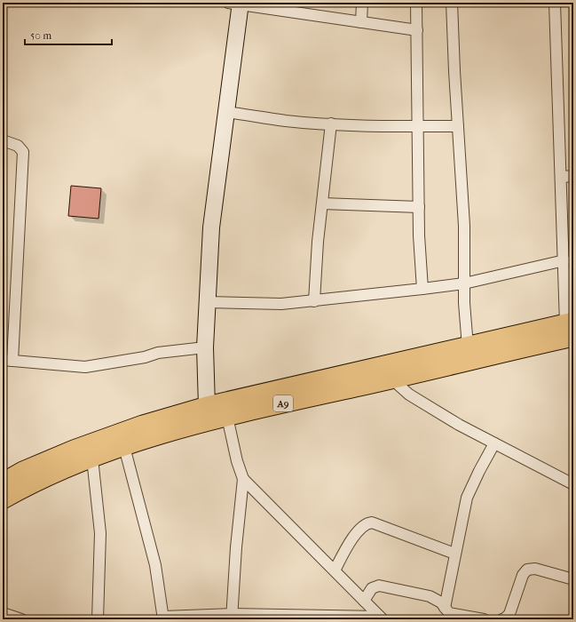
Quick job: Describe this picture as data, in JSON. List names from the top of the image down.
{
  "streets": {
    "highway": ["A9"]
  },
  "scale_bar": "50 m"
}
